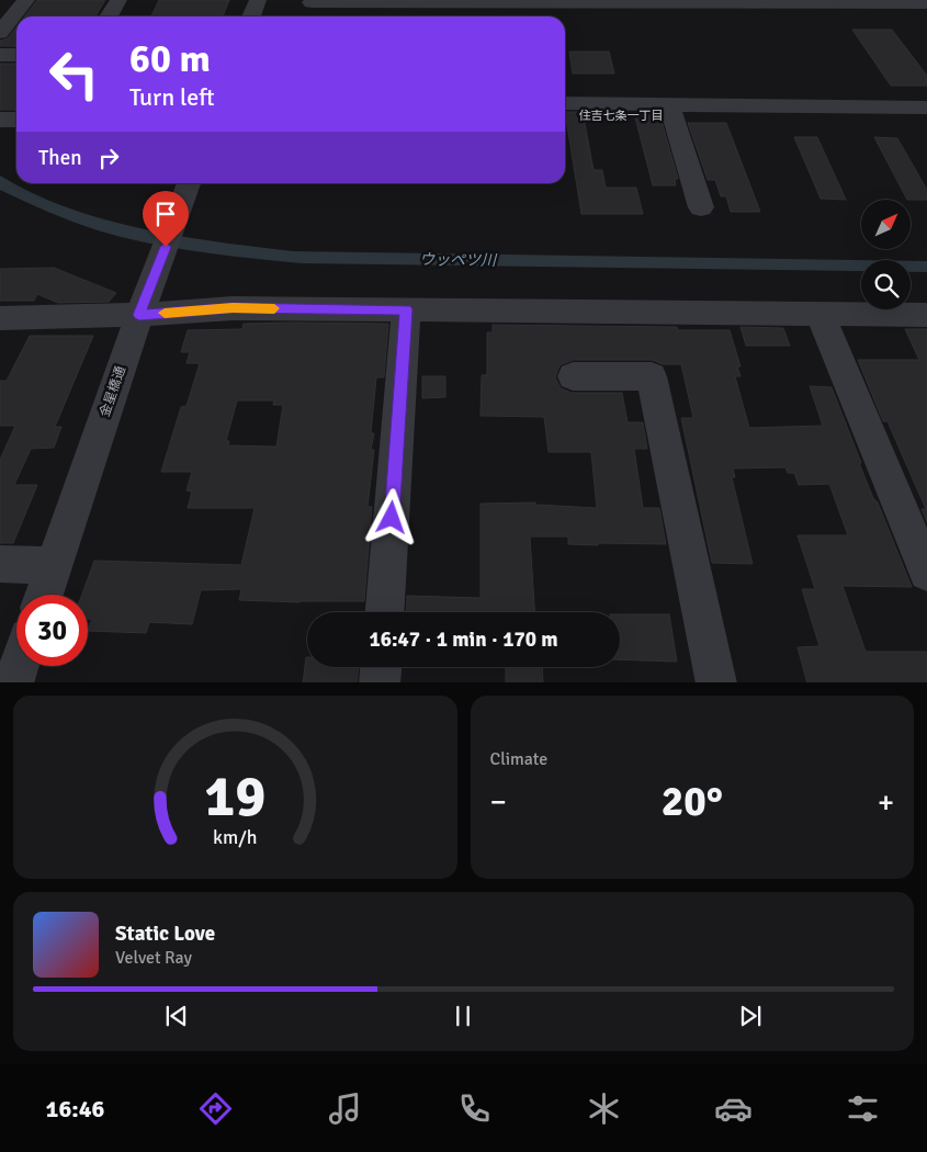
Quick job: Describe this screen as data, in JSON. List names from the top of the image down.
{
  "streets": {
    "street": ["金星橋通"]
  },
  "districts": ["住吉七条一丁目"],
  "water": ["ウッペツ川"],
  "north": "top right",
  "page": {
    "turn": ["60 m", "Turn left"],
    "then": "Then",
    "limit": "30",
    "trip": "16:47 · 1 min · 170 m",
    "tile": "Climate",
    "heat": ["−", "20°", "+"],
    "song": ["Static Love", "Velvet Ray"],
    "tabs": "16:46",
    "gauge": ["19", "km/h"]
  }
}
